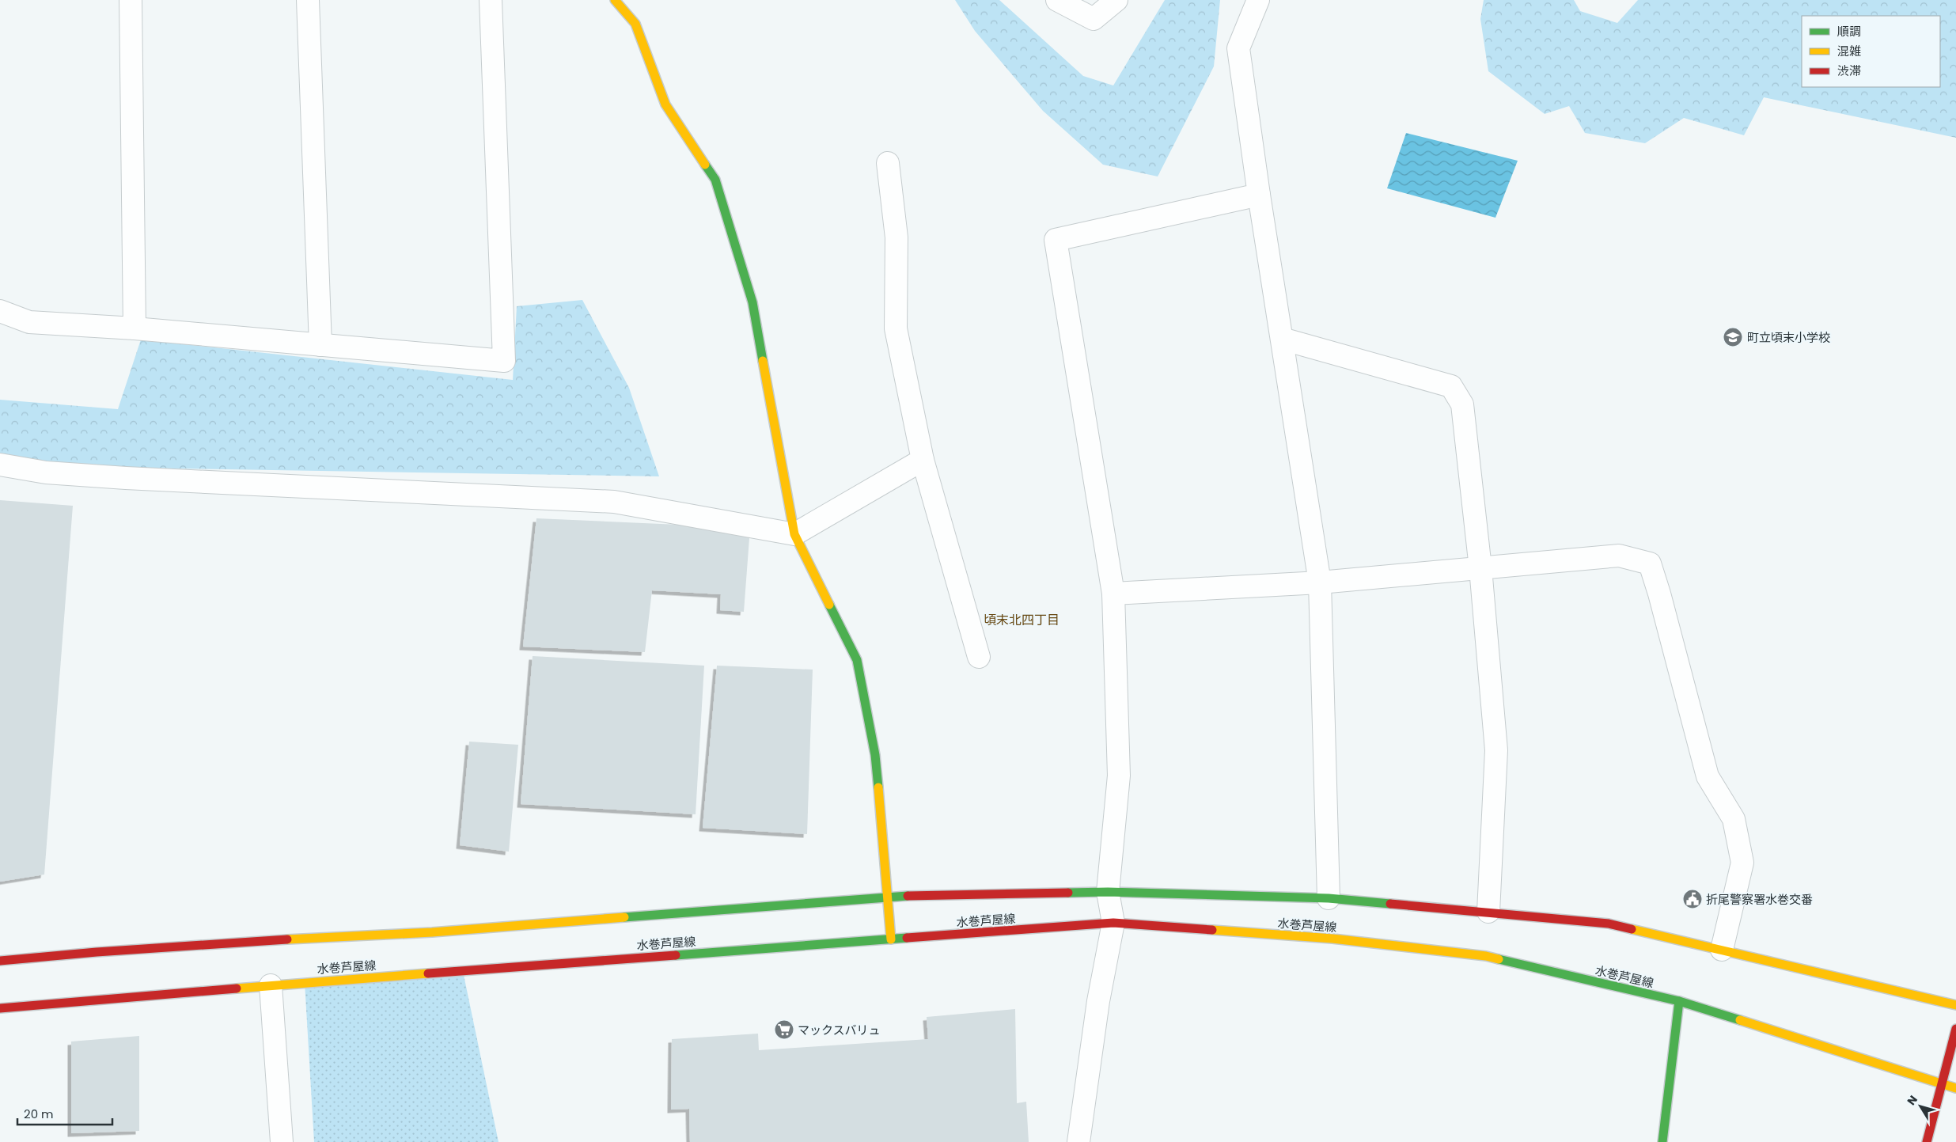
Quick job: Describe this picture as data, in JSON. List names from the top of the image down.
{
  "streets": {
    "main road": ["水巻芦屋線"]
  },
  "districts": ["頃末北四丁目"],
  "places": {
    "school or university": ["町立頃末小学校"],
    "public building": ["折尾警察署水巻交番"],
    "supermarket": ["マックスバリュ"]
  },
  "legend": ["順調", "混雑", "渋滞"],
  "scale_bar": "20 m",
  "north": "top left"
}
